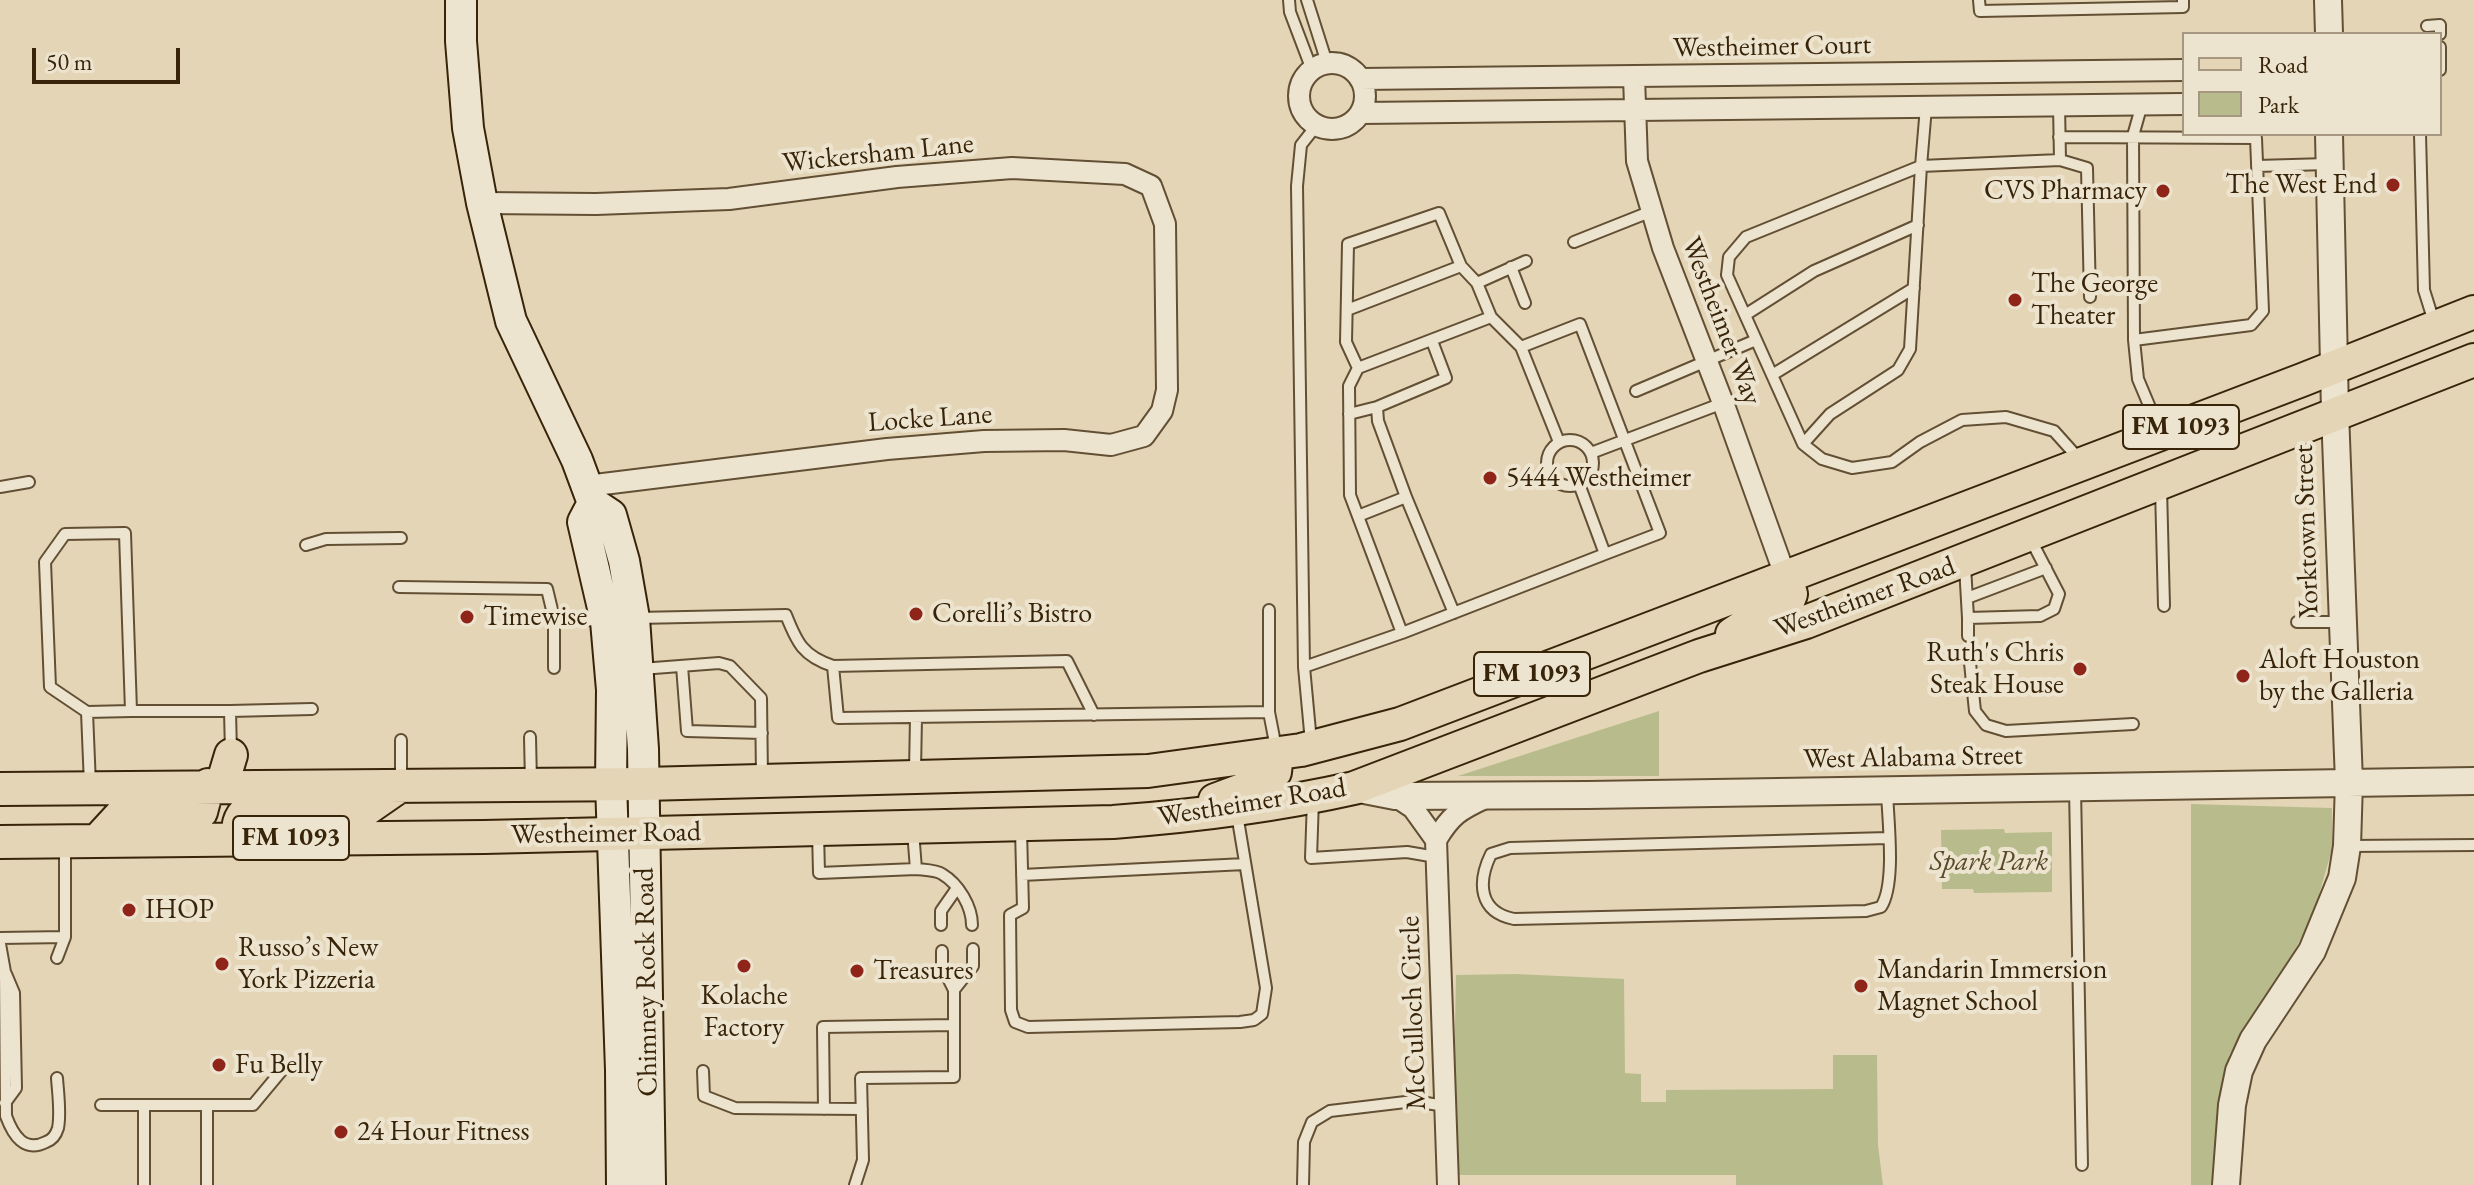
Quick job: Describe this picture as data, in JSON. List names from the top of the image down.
{
  "streets": {
    "main road": ["FM 1093", "Westheimer Road", "Chimney Rock Road"],
    "street": [
      "Westheimer Court",
      "Wickersham Lane",
      "Westheimer Way",
      "Locke Lane",
      "Yorktown Street",
      "West Alabama Street",
      "McCulloch Circle"
    ]
  },
  "crossings": [
    ["Westheimer Court", "Westheimer Way"],
    ["Wickersham Lane", "Locke Lane"],
    ["Westheimer Way", "Westheimer Road"],
    ["Locke Lane", "Chimney Rock Road"],
    ["Yorktown Street", "Westheimer Road"],
    ["Yorktown Street", "West Alabama Street"],
    ["Westheimer Road", "West Alabama Street"],
    ["Westheimer Road", "Chimney Rock Road"]
  ],
  "parks": ["Spark Park"],
  "places": [
    "The West End",
    "CVS Pharmacy",
    "The George Theater",
    "5444 Westheimer",
    "Corelli’s Bistro",
    "Timewise",
    "Ruth's Chris Steak House",
    "Aloft Houston by the Galleria",
    "IHOP",
    "Russo’s New York Pizzeria",
    "Kolache Factory",
    "Treasures",
    "Mandarin Immersion Magnet School",
    "Fu Belly",
    "24 Hour Fitness"
  ],
  "legend": ["Road", "Park"],
  "scale_bar": "50 m"
}
